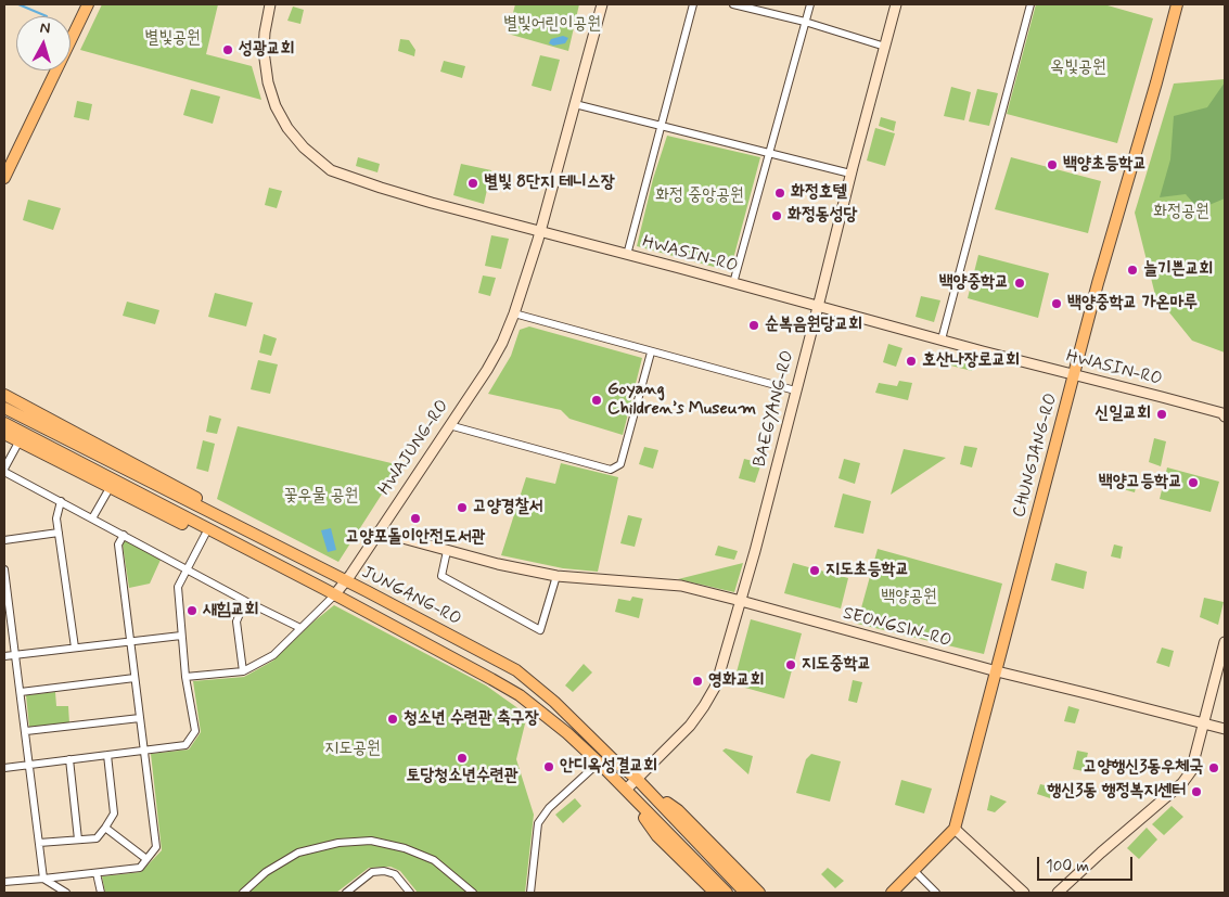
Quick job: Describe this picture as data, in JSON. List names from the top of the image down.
{
  "streets": {
    "main road": ["CHUNGJANG-RO", "JUNGANG-RO"],
    "street": [
      "HWASIN-RO",
      "BAEGYANG-RO",
      "HWAJUNG-RO",
      "SEONGSIN-RO"
    ]
  },
  "crossings": [
    ["HWASIN-RO", "BAEGYANG-RO"],
    ["HWASIN-RO", "HWAJUNG-RO"],
    ["HWASIN-RO", "CHUNGJANG-RO"],
    ["BAEGYANG-RO", "JUNGANG-RO"],
    ["BAEGYANG-RO", "SEONGSIN-RO"],
    ["HWAJUNG-RO", "JUNGANG-RO"],
    ["HWAJUNG-RO", "SEONGSIN-RO"],
    ["CHUNGJANG-RO", "SEONGSIN-RO"]
  ],
  "parks": [
    "별빛어린이공원",
    "별빛공원",
    "옥빛공원",
    "화정 중앙공원",
    "화정공원",
    "꽃우물 공원",
    "백양공원",
    "지도공원"
  ],
  "places": [
    "성광교회",
    "백양초등학교",
    "별빛 8단지 테니스장",
    "화정호텔",
    "화정동성당",
    "늘기쁜교회",
    "백양중학교",
    "백양중학교 가온마루",
    "순복음원당교회",
    "호산나장로교회",
    "Goyang Children’s Museum",
    "신일교회",
    "백양고등학교",
    "고양경찰서",
    "고양포돌이안전도서관",
    "지도초등학교",
    "새힘교회",
    "지도중학교",
    "영화교회",
    "청소년 수련관 축구장",
    "토당청소년수련관",
    "안디옥성결교회",
    "고양행신3동우체국",
    "행신3동 행정복지센터"
  ],
  "scale_bar": "100 m",
  "north": "top"
}
